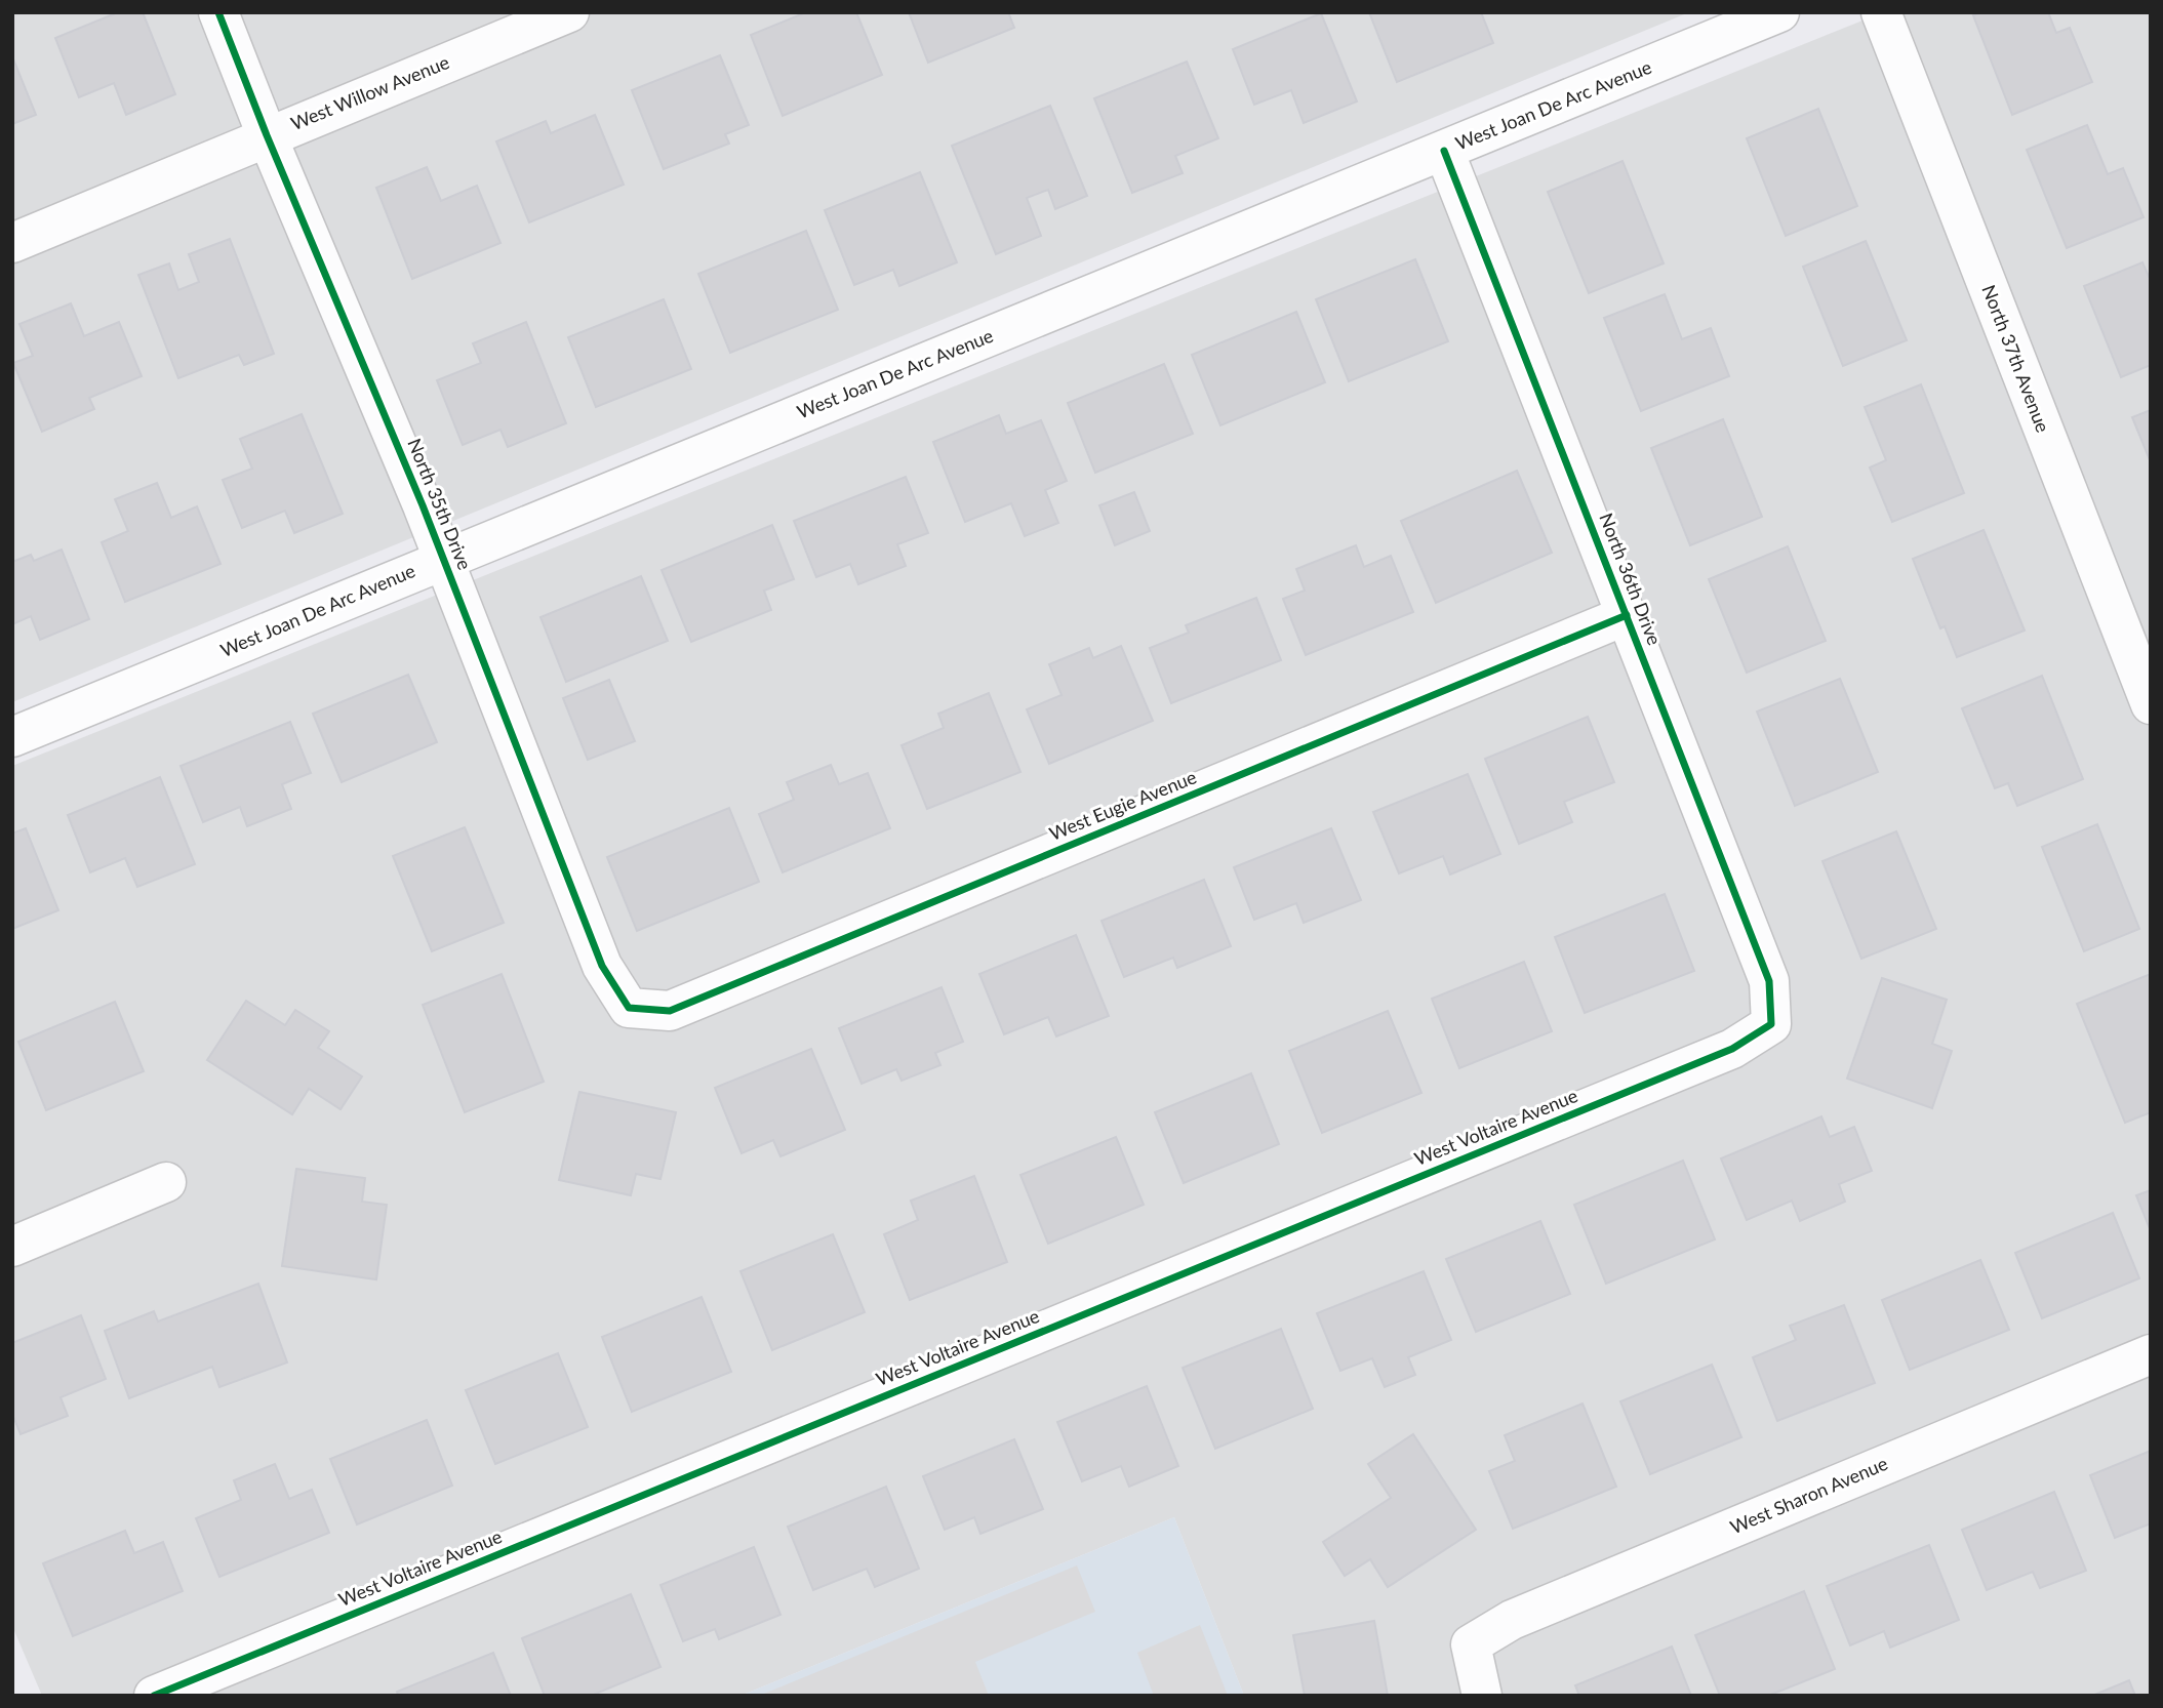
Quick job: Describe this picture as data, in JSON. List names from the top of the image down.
{
  "streets": {
    "street": [
      "West Willow Avenue",
      "West Joan De Arc Avenue",
      "North 37th Avenue",
      "North 35th Drive",
      "North 36th Drive",
      "West Eugie Avenue",
      "West Voltaire Avenue",
      "West Sharon Avenue"
    ]
  },
  "crossings": [
    ["West Willow Avenue", "North 35th Drive"],
    ["West Joan De Arc Avenue", "North 35th Drive"],
    ["West Joan De Arc Avenue", "North 36th Drive"],
    ["North 35th Drive", "West Eugie Avenue"],
    ["North 36th Drive", "West Eugie Avenue"],
    ["North 36th Drive", "West Voltaire Avenue"]
  ]
}
